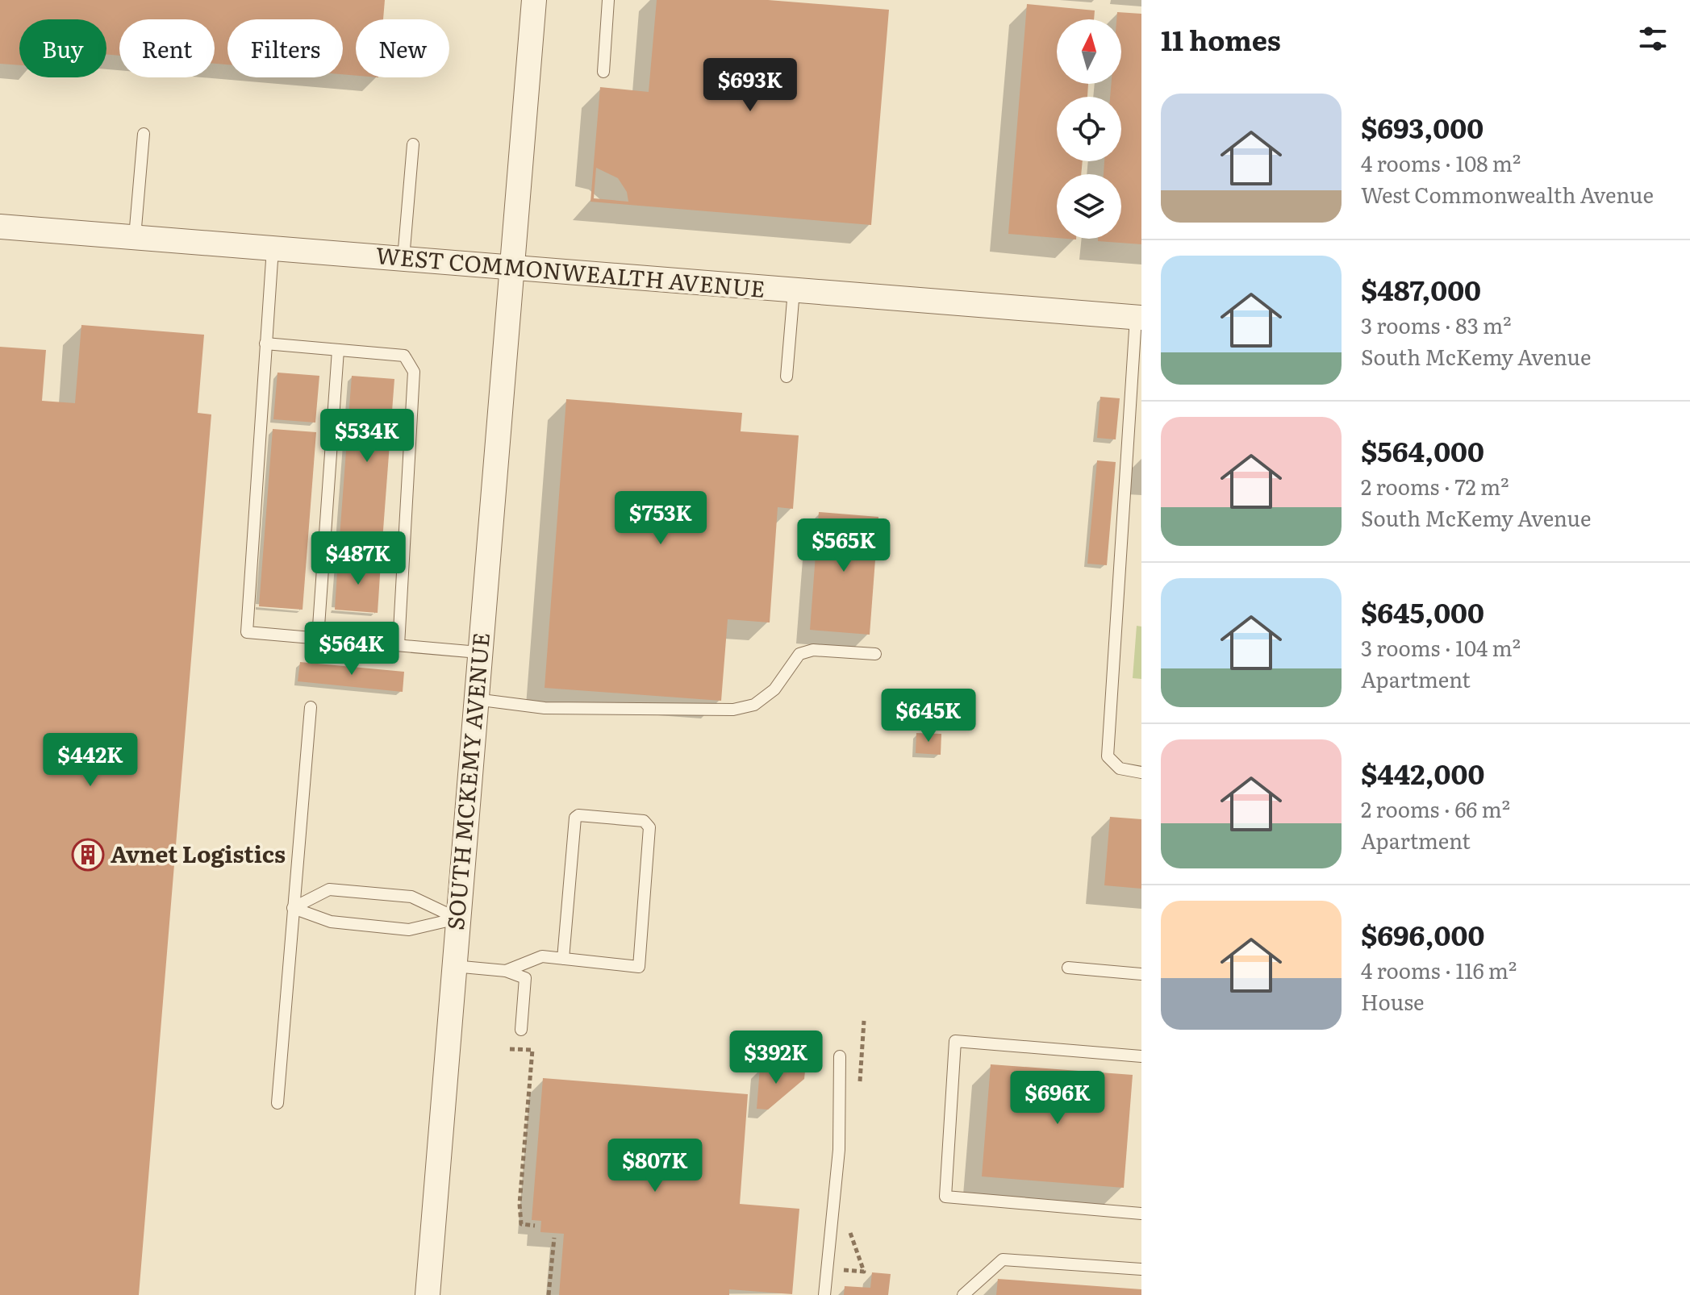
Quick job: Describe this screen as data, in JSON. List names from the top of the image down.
{
  "streets": {
    "street": ["WEST COMMONWEALTH AVENUE", "SOUTH MCKEMY AVENUE"]
  },
  "crossings": [
    ["WEST COMMONWEALTH AVENUE", "SOUTH MCKEMY AVENUE"]
  ],
  "places": {
    "building": ["Avnet Logistics"]
  },
  "north": "top",
  "page": {
    "heading": "11 homes",
    "chip": [
      "Buy",
      "Rent",
      "Filters",
      "New"
    ],
    "price": [
      "$693K",
      "$534K",
      "$753K",
      "$565K",
      "$487K",
      "$564K",
      "$645K",
      "$442K",
      "$392K",
      "$696K",
      "$807K"
    ],
    "list": [
      {
        "name": "$693,000",
        "note": "4 rooms · 108 m² · West Commonwealth Avenue"
      },
      {
        "name": "$487,000",
        "note": "3 rooms · 83 m² · South McKemy Avenue"
      },
      {
        "name": "$564,000",
        "note": "2 rooms · 72 m² · South McKemy Avenue"
      },
      {
        "name": "$645,000",
        "note": "3 rooms · 104 m² · Apartment"
      },
      {
        "name": "$442,000",
        "note": "2 rooms · 66 m² · Apartment"
      },
      {
        "name": "$696,000",
        "note": "4 rooms · 116 m² · House"
      }
    ]
  }
}
